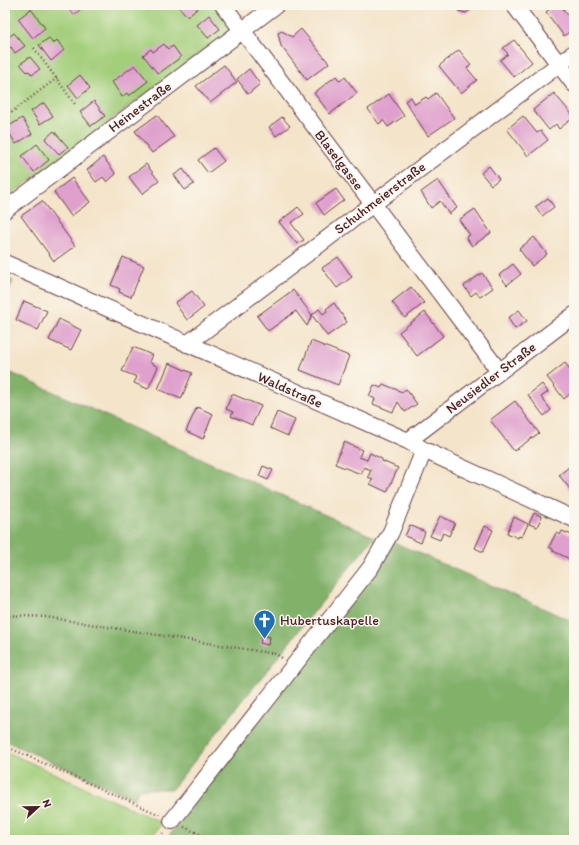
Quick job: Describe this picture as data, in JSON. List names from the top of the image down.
{
  "streets": {
    "street": [
      "Heinestraße",
      "Blaselgasse",
      "Schuhmeierstraße",
      "Neusiedler Straße",
      "Waldstraße"
    ]
  },
  "crossings": [
    ["Heinestraße", "Blaselgasse"],
    ["Blaselgasse", "Schuhmeierstraße"],
    ["Blaselgasse", "Neusiedler Straße"],
    ["Schuhmeierstraße", "Waldstraße"],
    ["Neusiedler Straße", "Waldstraße"]
  ],
  "places": {
    "church": ["Hubertuskapelle"]
  },
  "north": "right"
}
